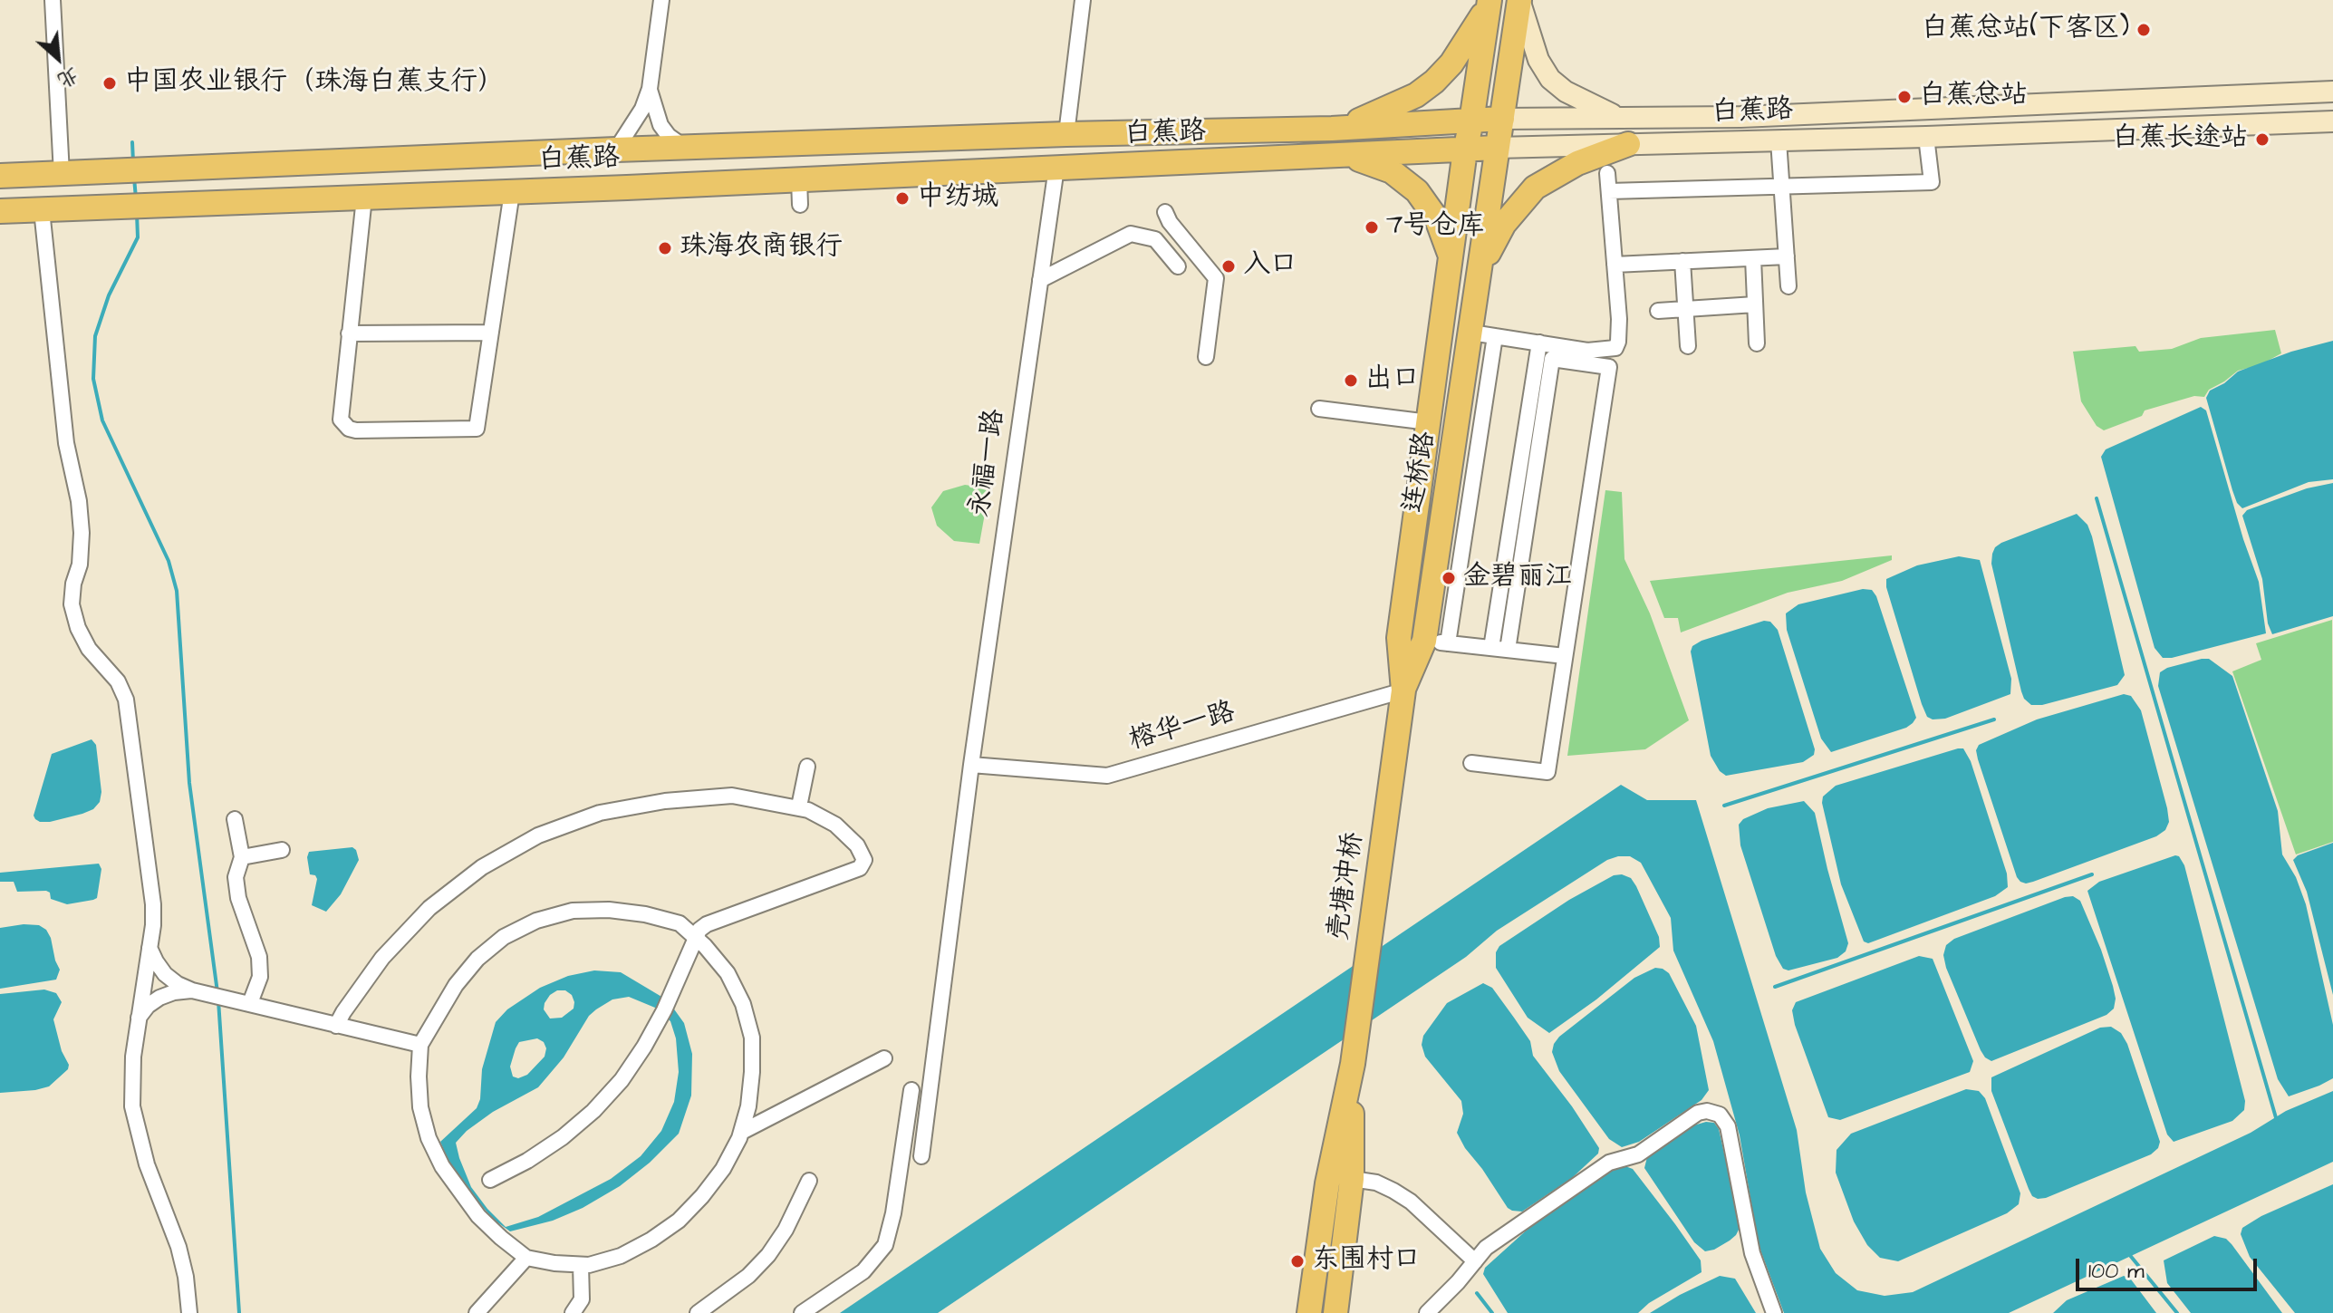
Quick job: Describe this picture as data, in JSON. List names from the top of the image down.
{
  "streets": {
    "main road": ["白蕉路", "连桥路", "壳塘冲桥"],
    "street": ["永福一路", "榕华一路"]
  },
  "crossings": [
    ["白蕉路", "永福一路"],
    ["白蕉路", "连桥路"],
    ["永福一路", "榕华一路"],
    ["连桥路", "榕华一路"],
    ["连桥路", "壳塘冲桥"]
  ],
  "places": [
    "白蕉总站(下客区)",
    "中国农业银行（珠海白蕉支行）",
    "白蕉总站",
    "白蕉长途站",
    "中纺城",
    "7号仓库",
    "珠海农商银行",
    "入口",
    "出口",
    "金碧丽江",
    "东围村口"
  ],
  "scale_bar": "100 m",
  "north": "bottom right"
}
